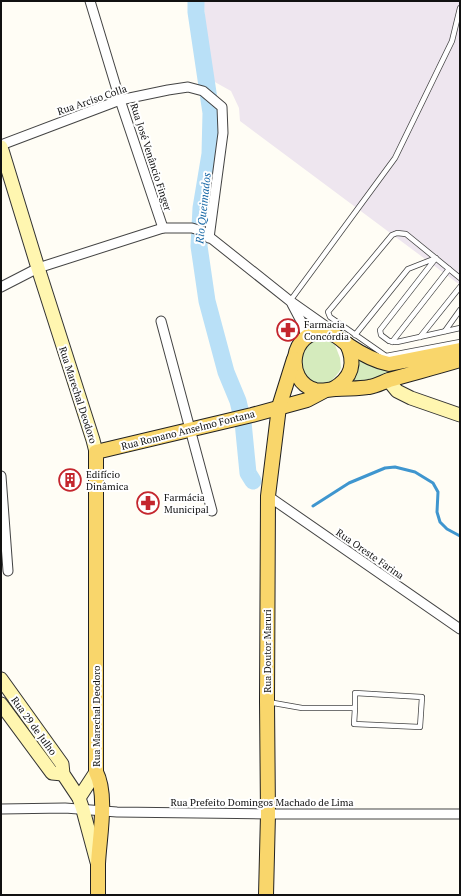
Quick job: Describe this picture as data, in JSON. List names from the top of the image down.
{
  "streets": {
    "main road": ["Rua Marechal Deodoro", "Rua Romano Anselmo Fontana", "Rua Doutor Maruri"],
    "street": [
      "Rua Arciso Colla",
      "Rua José Venâncio Finger",
      "Rua Oreste Farina",
      "Rua 29 de Julho",
      "Rua Prefeito Domingos Machado de Lima"
    ]
  },
  "crossings": [
    ["Rua Arciso Colla", "Rua José Venâncio Finger"],
    ["Rua Arciso Colla", "Rua Marechal Deodoro"],
    ["Rua Marechal Deodoro", "Rua Romano Anselmo Fontana"],
    ["Rua Marechal Deodoro", "Rua 29 de Julho"],
    ["Rua Marechal Deodoro", "Rua Prefeito Domingos Machado de Lima"],
    ["Rua Romano Anselmo Fontana", "Rua Doutor Maruri"],
    ["Rua Oreste Farina", "Rua Doutor Maruri"],
    ["Rua Doutor Maruri", "Rua Prefeito Domingos Machado de Lima"]
  ],
  "water": ["Rio Queimados"],
  "places": {
    "pharmacy": ["Farmacia Concórdia", "Farmácia Municipal"],
    "building": ["Edifício Dinâmica"]
  }
}
